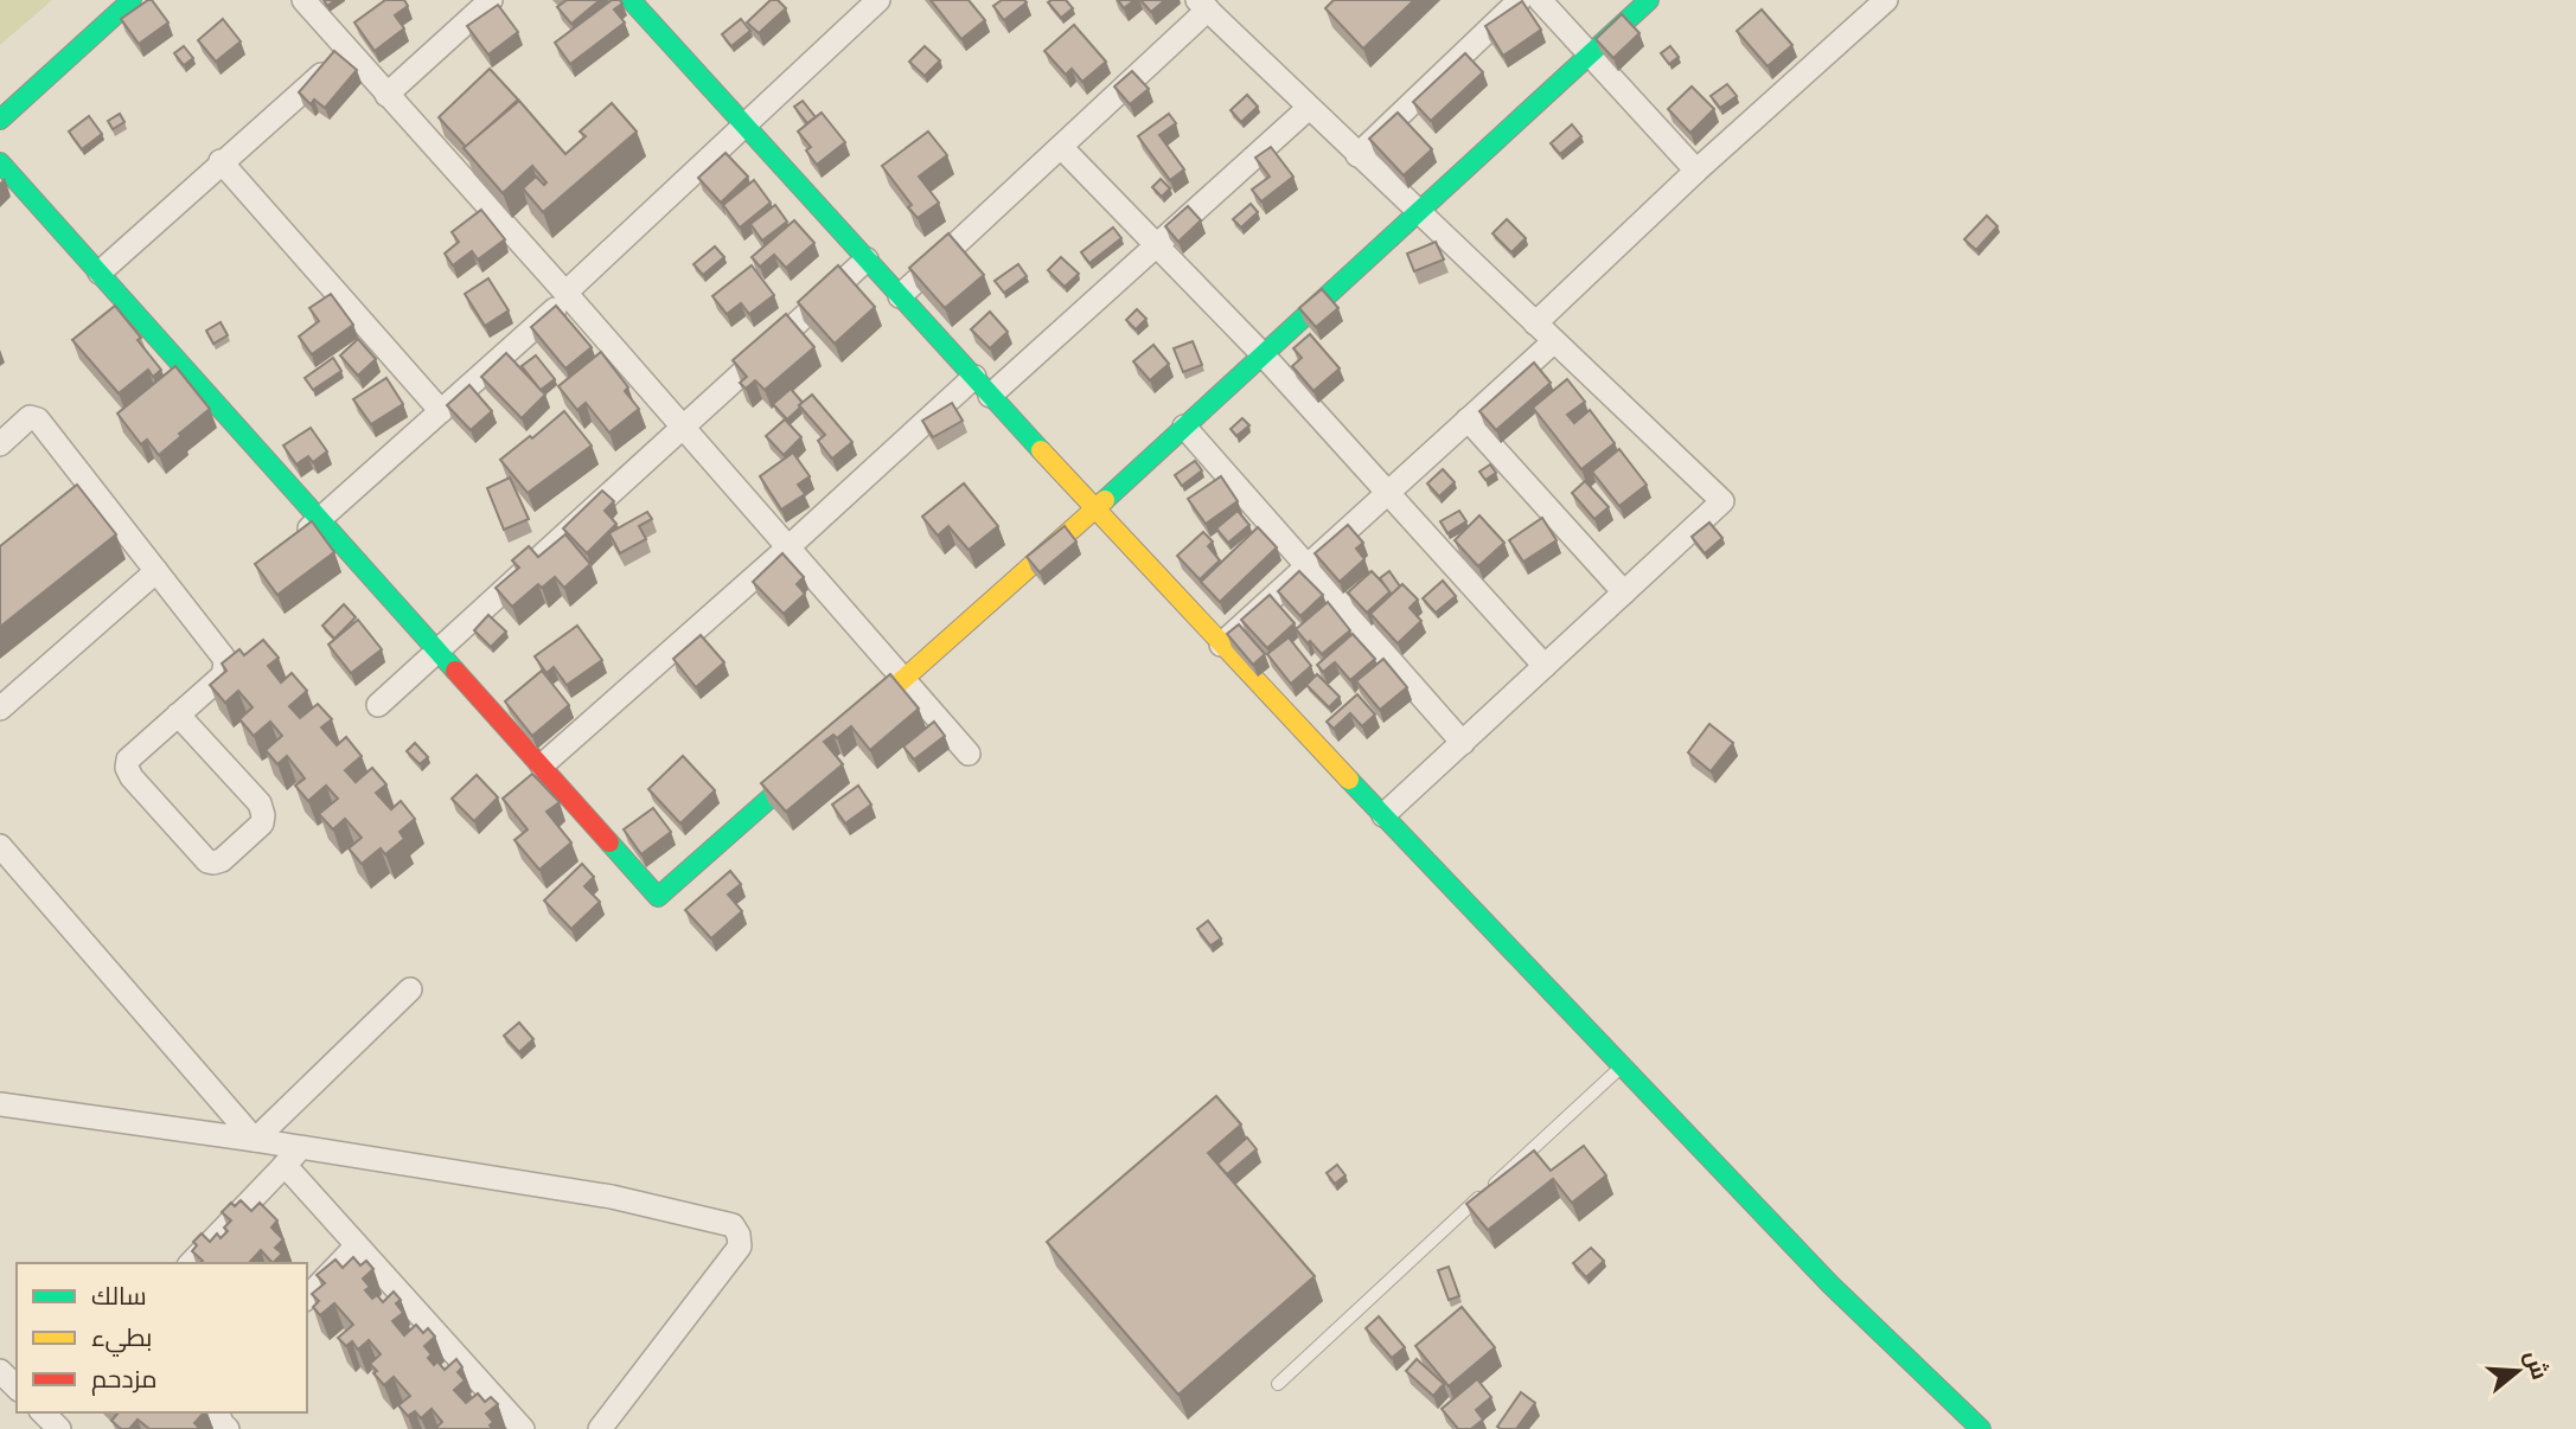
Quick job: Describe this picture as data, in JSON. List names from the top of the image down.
{
  "legend": ["سالك", "بطيء", "مزدحم"],
  "north": "right"
}
